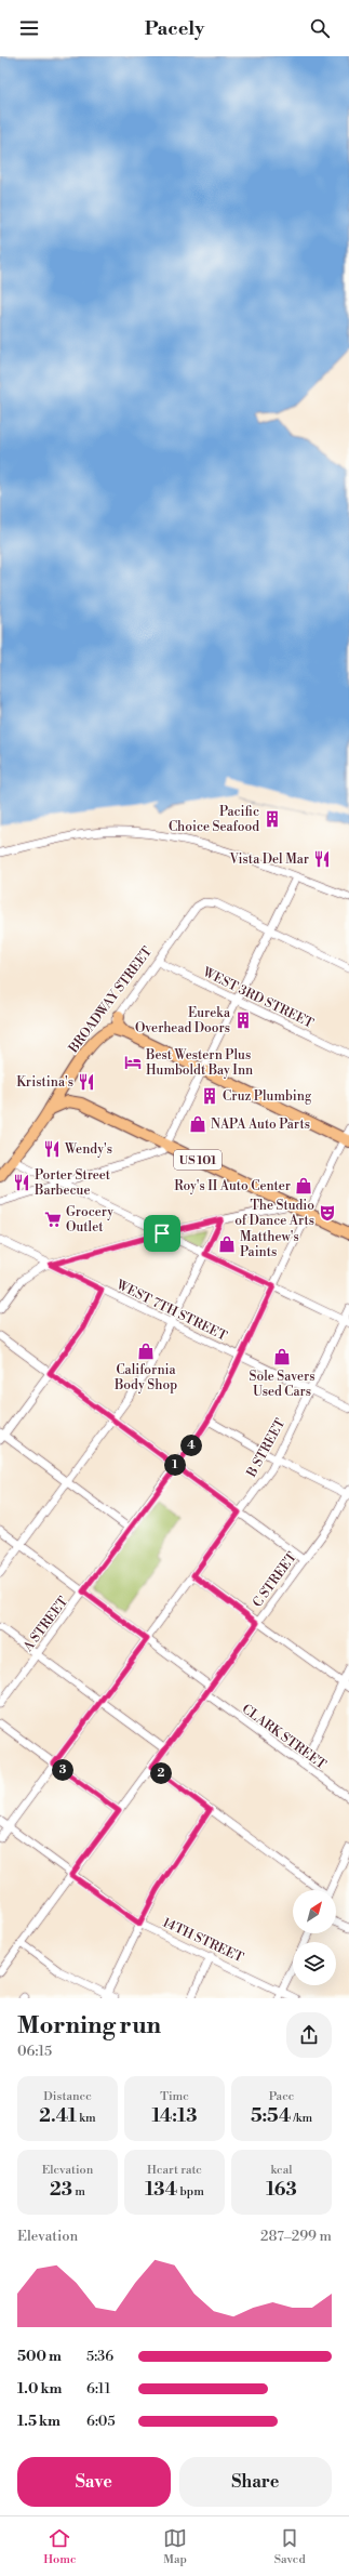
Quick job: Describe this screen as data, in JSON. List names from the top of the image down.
{
  "streets": {
    "highway": ["BROADWAY STREET", "US 101"],
    "street": [
      "WEST 3RD STREET",
      "WEST 7TH STREET",
      "B STREET",
      "C STREET",
      "A STREET",
      "CLARK STREET",
      "14TH STREET"
    ]
  },
  "crossings": [
    ["WEST 3RD STREET", "BROADWAY STREET"],
    ["BROADWAY STREET", "US 101"],
    ["US 101", "A STREET"],
    ["WEST 7TH STREET", "B STREET"],
    ["WEST 7TH STREET", "A STREET"],
    ["B STREET", "CLARK STREET"],
    ["B STREET", "14TH STREET"],
    ["C STREET", "CLARK STREET"],
    ["C STREET", "14TH STREET"],
    ["A STREET", "CLARK STREET"]
  ],
  "places": {
    "building": ["Pacific Choice Seafood", "Eureka Overhead Doors", "Cruz Plumbing"],
    "restaurant": [
      "Vista Del Mar",
      "Kristina's",
      "Wendy's",
      "Porter Street Barbecue"
    ],
    "hotel": ["Best Western Plus Humboldt Bay Inn"],
    "shop": [
      "NAPA Auto Parts",
      "Roy's II Auto Center",
      "Matthew's Paints",
      "California Body Shop",
      "Sole Savers Used Cars"
    ],
    "theatre": ["The Studio of Dance Arts"],
    "supermarket": ["Grocery Outlet"]
  },
  "north": "top right",
  "page": {
    "header": "Pacely",
    "pins": [
      "4",
      "1",
      "3",
      "2"
    ],
    "heading": ["Morning run", "06:15"],
    "stats": [
      ["Distance", "2.41 km"],
      ["Time", "14:13"],
      ["Pace", "5:54 /km"],
      ["Elevation", "23 m"],
      ["Heart rate", "134 bpm"],
      ["kcal", "163"]
    ],
    "chart": ["Elevation", "287–299 m"],
    "list": [
      {
        "name": "500 m",
        "note": "5:36"
      },
      {
        "name": "1.0 km",
        "note": "6:11"
      },
      {
        "name": "1.5 km",
        "note": "6:05"
      }
    ],
    "buttons": ["Save", "Share"],
    "tabs": ["Home", "Map", "Saved"]
  }
}
